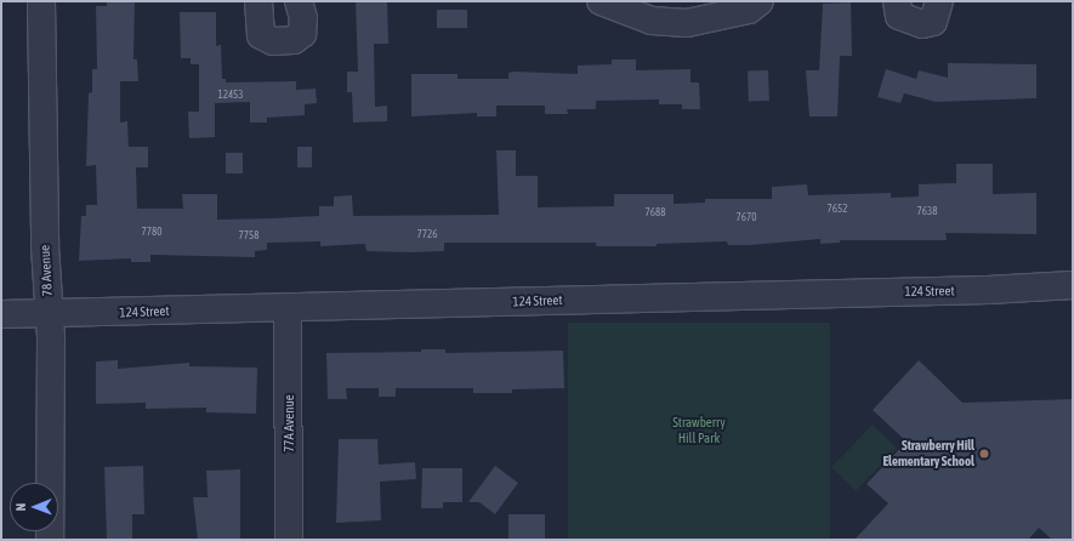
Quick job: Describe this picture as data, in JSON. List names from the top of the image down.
{
  "streets": {
    "street": ["78 Avenue", "124 Street", "77A Avenue"]
  },
  "crossings": [
    ["78 Avenue", "124 Street"],
    ["124 Street", "77A Avenue"]
  ],
  "parks": ["Strawberry Hill Park"],
  "places": ["Strawberry Hill Elementary School"],
  "house_numbers": [
    "12453",
    "7652",
    "7638",
    "7688",
    "7670",
    "7780",
    "7726",
    "7758"
  ],
  "north": "left"
}
